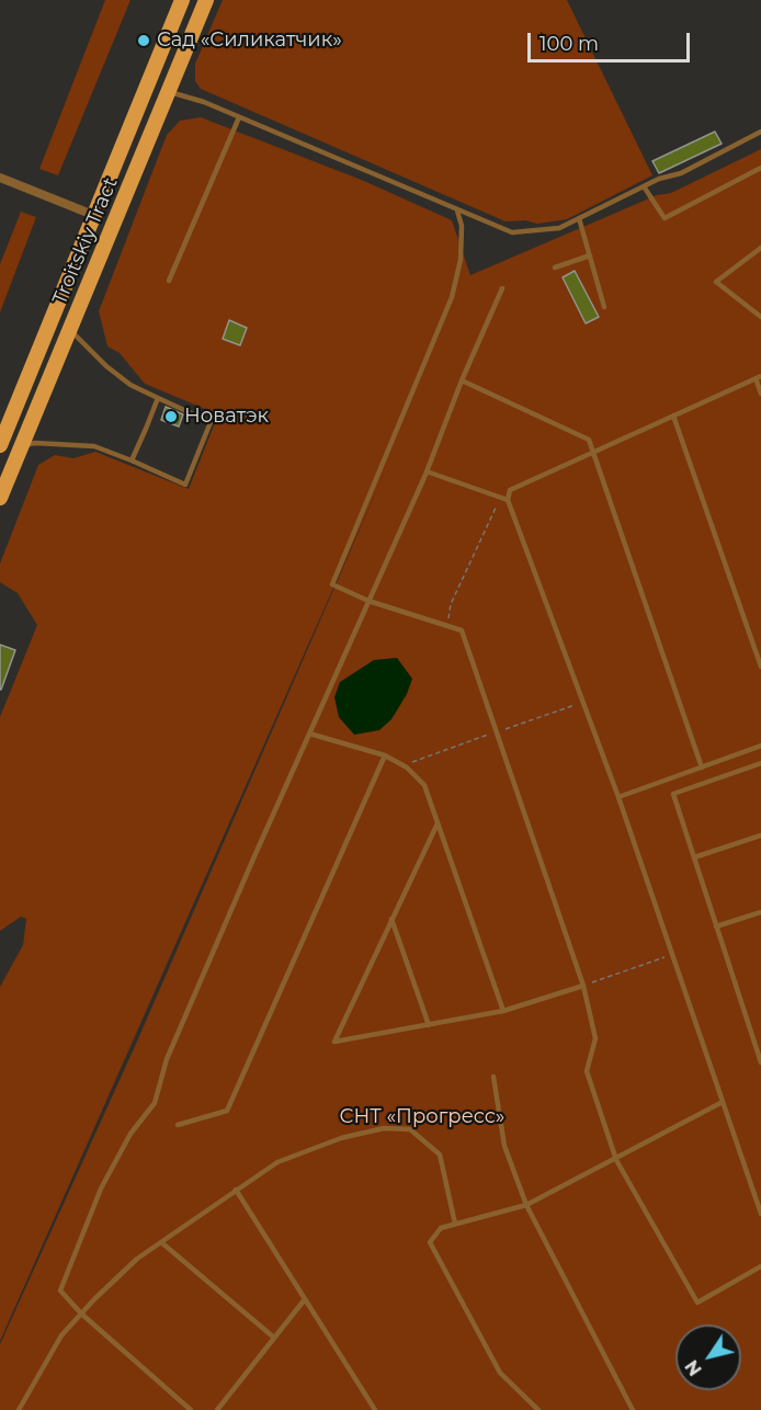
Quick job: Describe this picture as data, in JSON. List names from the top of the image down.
{
  "streets": {
    "main road": ["Troitskiy Tract"]
  },
  "parks": ["СНТ «Прогресс»"],
  "places": ["Сад «Силикатчик»", "Новатэк"],
  "scale_bar": "100 m",
  "north": "bottom left"
}
